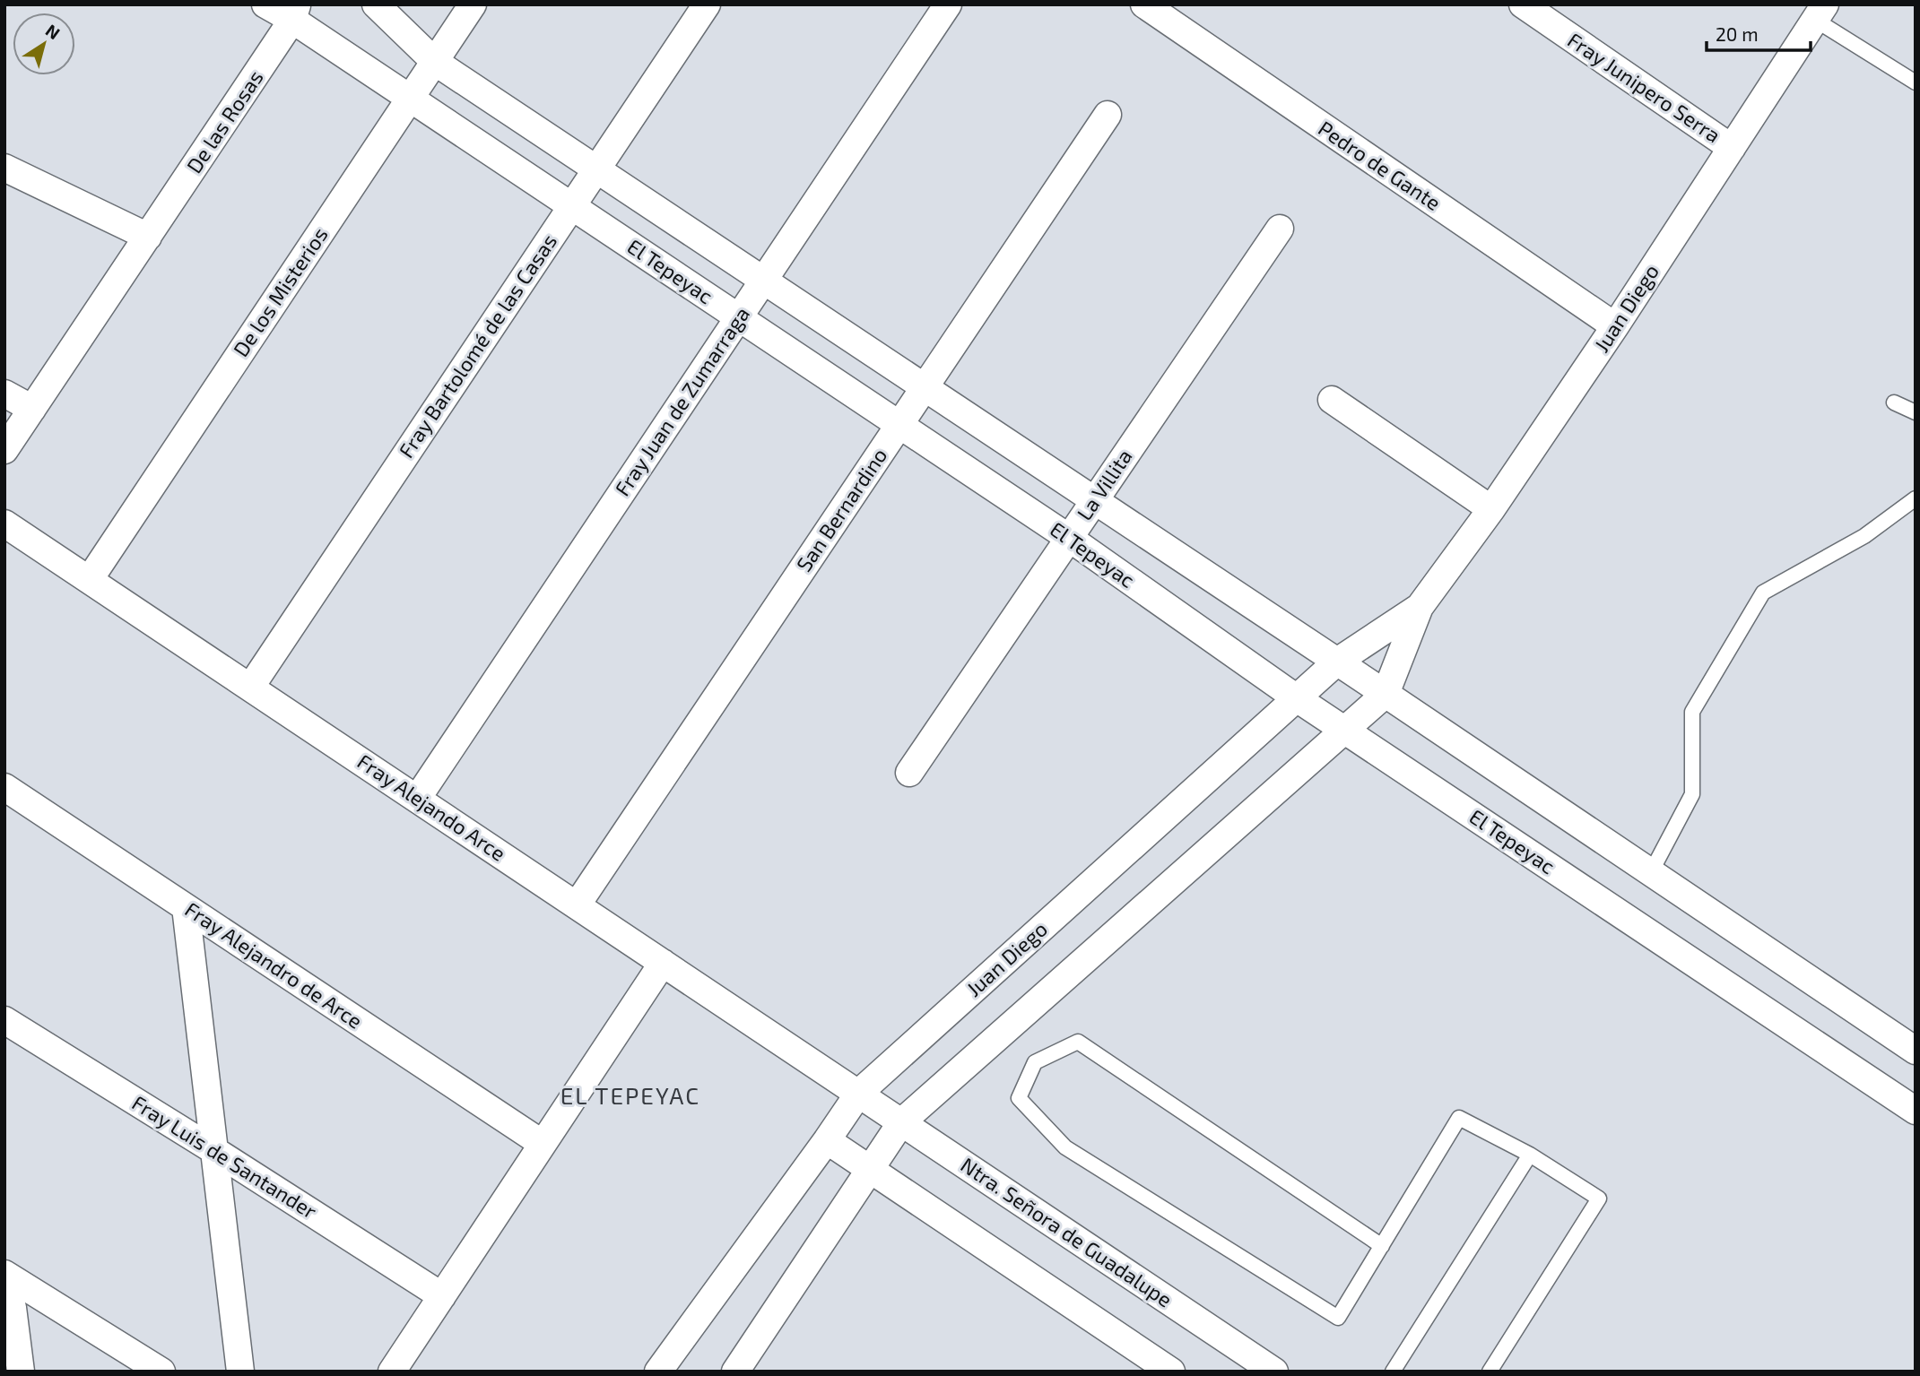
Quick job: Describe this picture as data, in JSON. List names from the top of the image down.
{
  "streets": {
    "street": [
      "Fray Junipero Serra",
      "De las Rosas",
      "Pedro de Gante",
      "El Tepeyac",
      "De los Misterios",
      "Juan Diego",
      "Fray Bartolomé de las Casas",
      "Fray Juan de Zumarraga",
      "La Villita",
      "San Bernardino",
      "Fray Alejando Arce",
      "Fray Alejandro de Arce",
      "Fray Luis de Santander",
      "Ntra. Señora de Guadalupe"
    ]
  },
  "crossings": [
    ["Fray Junipero Serra", "Juan Diego"],
    ["De las Rosas", "El Tepeyac"],
    ["Pedro de Gante", "Juan Diego"],
    ["El Tepeyac", "De los Misterios"],
    ["El Tepeyac", "Juan Diego"],
    ["El Tepeyac", "Fray Bartolomé de las Casas"],
    ["El Tepeyac", "Fray Juan de Zumarraga"],
    ["El Tepeyac", "La Villita"],
    ["El Tepeyac", "San Bernardino"],
    ["De los Misterios", "Fray Alejando Arce"],
    ["Juan Diego", "Fray Alejando Arce"],
    ["Juan Diego", "Ntra. Señora de Guadalupe"],
    ["Fray Bartolomé de las Casas", "Fray Alejando Arce"],
    ["Fray Juan de Zumarraga", "Fray Alejando Arce"],
    ["San Bernardino", "Fray Alejando Arce"],
    ["Fray Alejando Arce", "Ntra. Señora de Guadalupe"]
  ],
  "districts": ["EL TEPEYAC"],
  "scale_bar": "20 m",
  "north": "top right"
}
